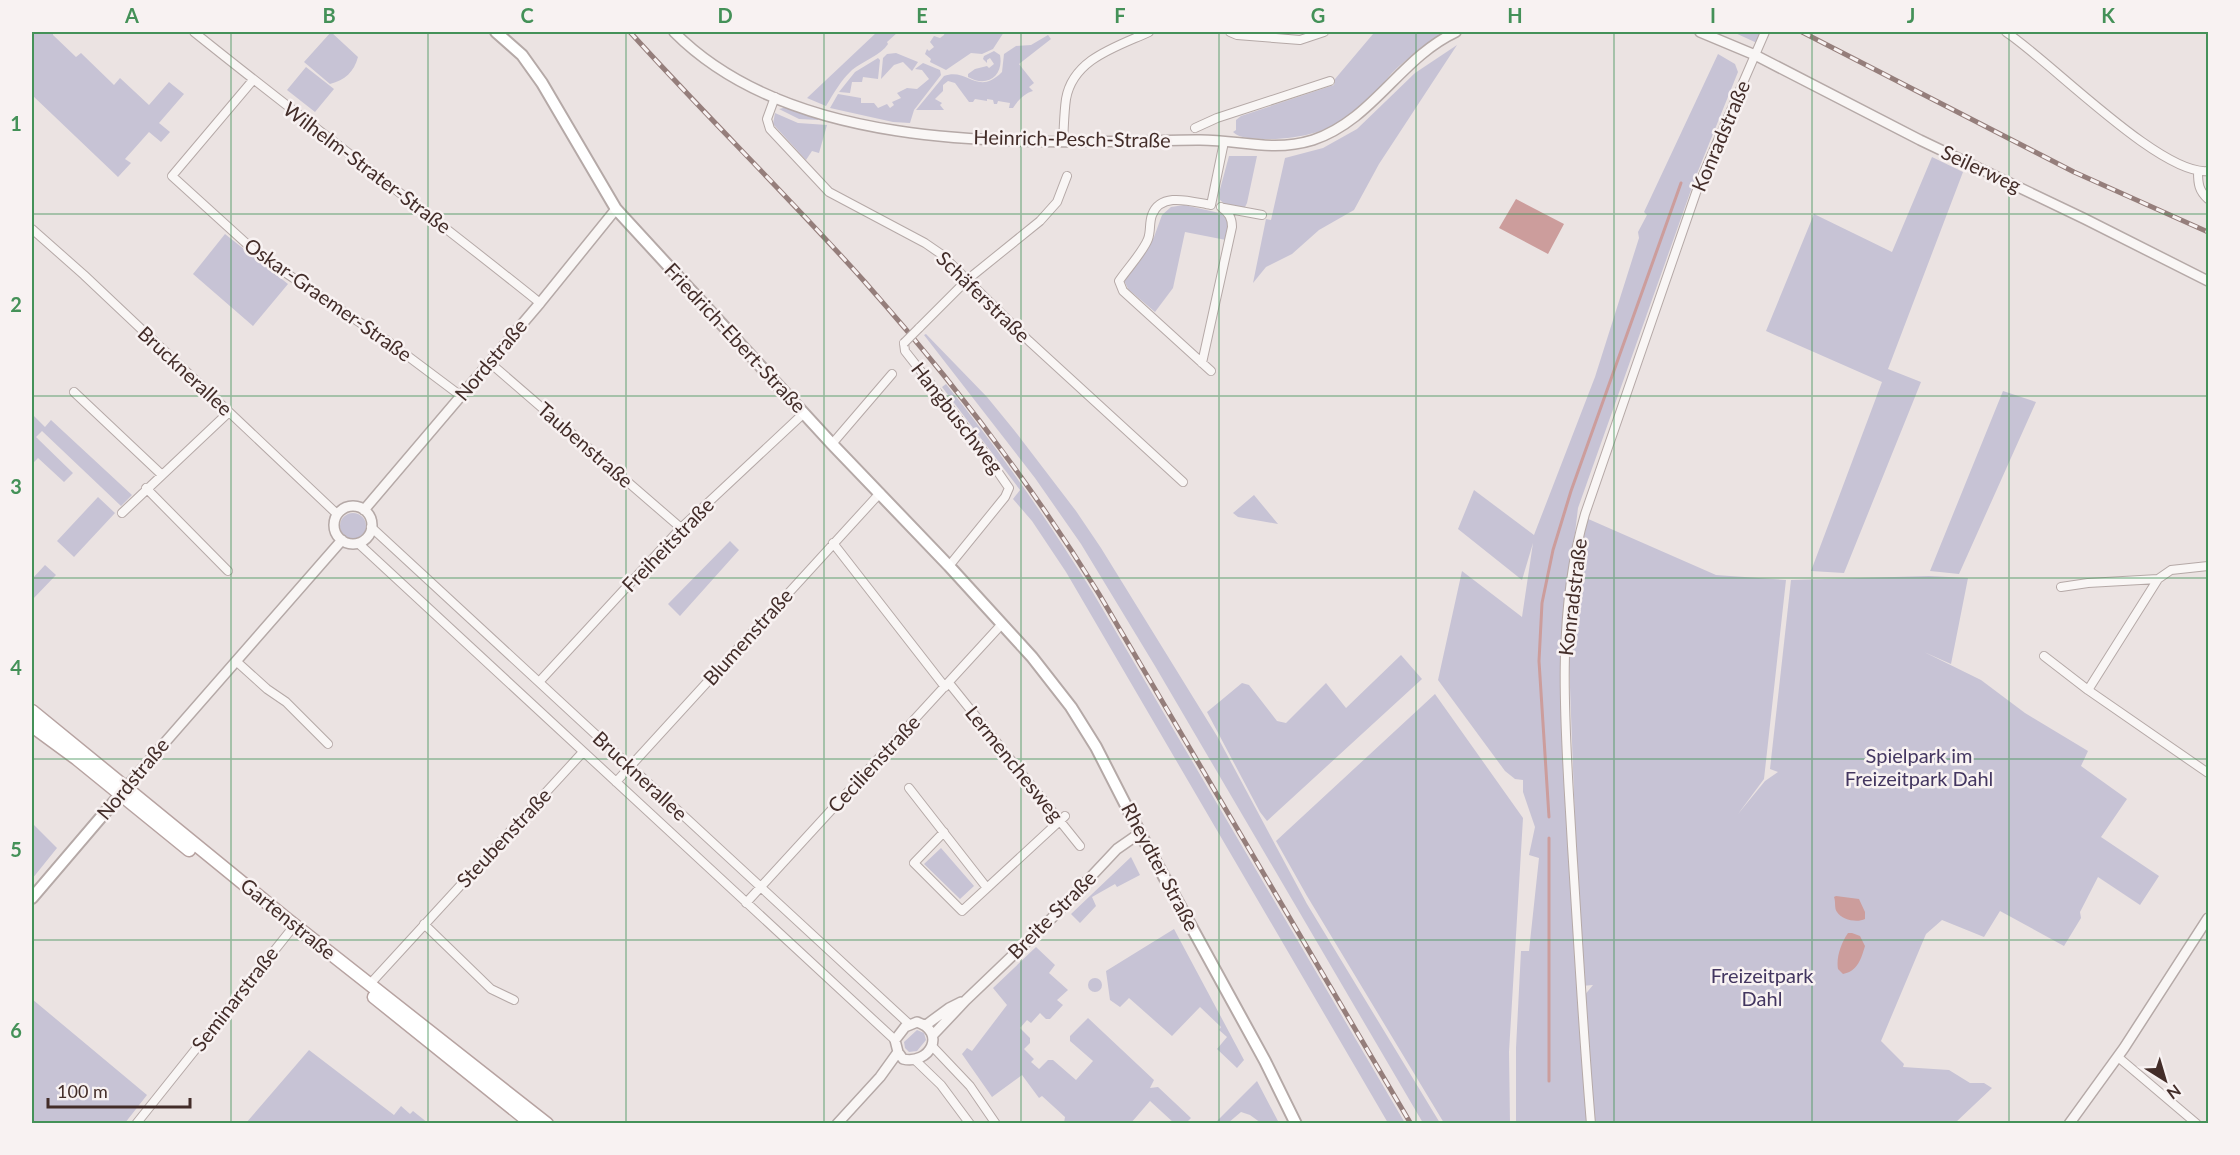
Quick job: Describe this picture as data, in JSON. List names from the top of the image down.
{
  "streets": {
    "main road": [
      "Friedrich-Ebert-Straße",
      "Nordstraße",
      "Rheydter Straße",
      "Gartenstraße"
    ],
    "street": [
      "Konradstraße",
      "Heinrich-Pesch-Straße",
      "Wilhelm-Strater-Straße",
      "Seilerweg",
      "Schäferstraße",
      "Oskar-Graemer-Straße",
      "Brucknerallee",
      "Hangbuschweg",
      "Taubenstraße",
      "Freiheitstraße",
      "Blumenstraße",
      "Cecilienstraße",
      "Lermenchesweg",
      "Steubenstraße",
      "Breite Straße",
      "Seminarstraße"
    ]
  },
  "crossings": [
    ["Konradstraße", "Seilerweg"],
    ["Heinrich-Pesch-Straße", "Schäferstraße"],
    ["Wilhelm-Strater-Straße", "Oskar-Graemer-Straße"],
    ["Wilhelm-Strater-Straße", "Nordstraße"],
    ["Schäferstraße", "Hangbuschweg"],
    ["Oskar-Graemer-Straße", "Nordstraße"],
    ["Friedrich-Ebert-Straße", "Nordstraße"],
    ["Friedrich-Ebert-Straße", "Hangbuschweg"],
    ["Friedrich-Ebert-Straße", "Freiheitstraße"],
    ["Friedrich-Ebert-Straße", "Blumenstraße"],
    ["Friedrich-Ebert-Straße", "Cecilienstraße"],
    ["Friedrich-Ebert-Straße", "Rheydter Straße"],
    ["Nordstraße", "Brucknerallee"],
    ["Nordstraße", "Taubenstraße"],
    ["Nordstraße", "Gartenstraße"],
    ["Brucknerallee", "Freiheitstraße"],
    ["Brucknerallee", "Blumenstraße"],
    ["Brucknerallee", "Cecilienstraße"],
    ["Brucknerallee", "Steubenstraße"],
    ["Brucknerallee", "Breite Straße"],
    ["Taubenstraße", "Freiheitstraße"],
    ["Blumenstraße", "Lermenchesweg"],
    ["Cecilienstraße", "Lermenchesweg"],
    ["Cecilienstraße", "Rheydter Straße"],
    ["Steubenstraße", "Gartenstraße"],
    ["Rheydter Straße", "Breite Straße"],
    ["Gartenstraße", "Seminarstraße"]
  ],
  "parks": ["Spielpark im Freizeitpark Dahl", "Freizeitpark Dahl"],
  "scale_bar": "100 m",
  "north": "bottom right",
  "grid": {
    "columns": [
      "A",
      "B",
      "C",
      "D",
      "E",
      "F",
      "G",
      "H",
      "I",
      "J",
      "K"
    ],
    "rows": [
      "1",
      "2",
      "3",
      "4",
      "5",
      "6"
    ]
  }
}
